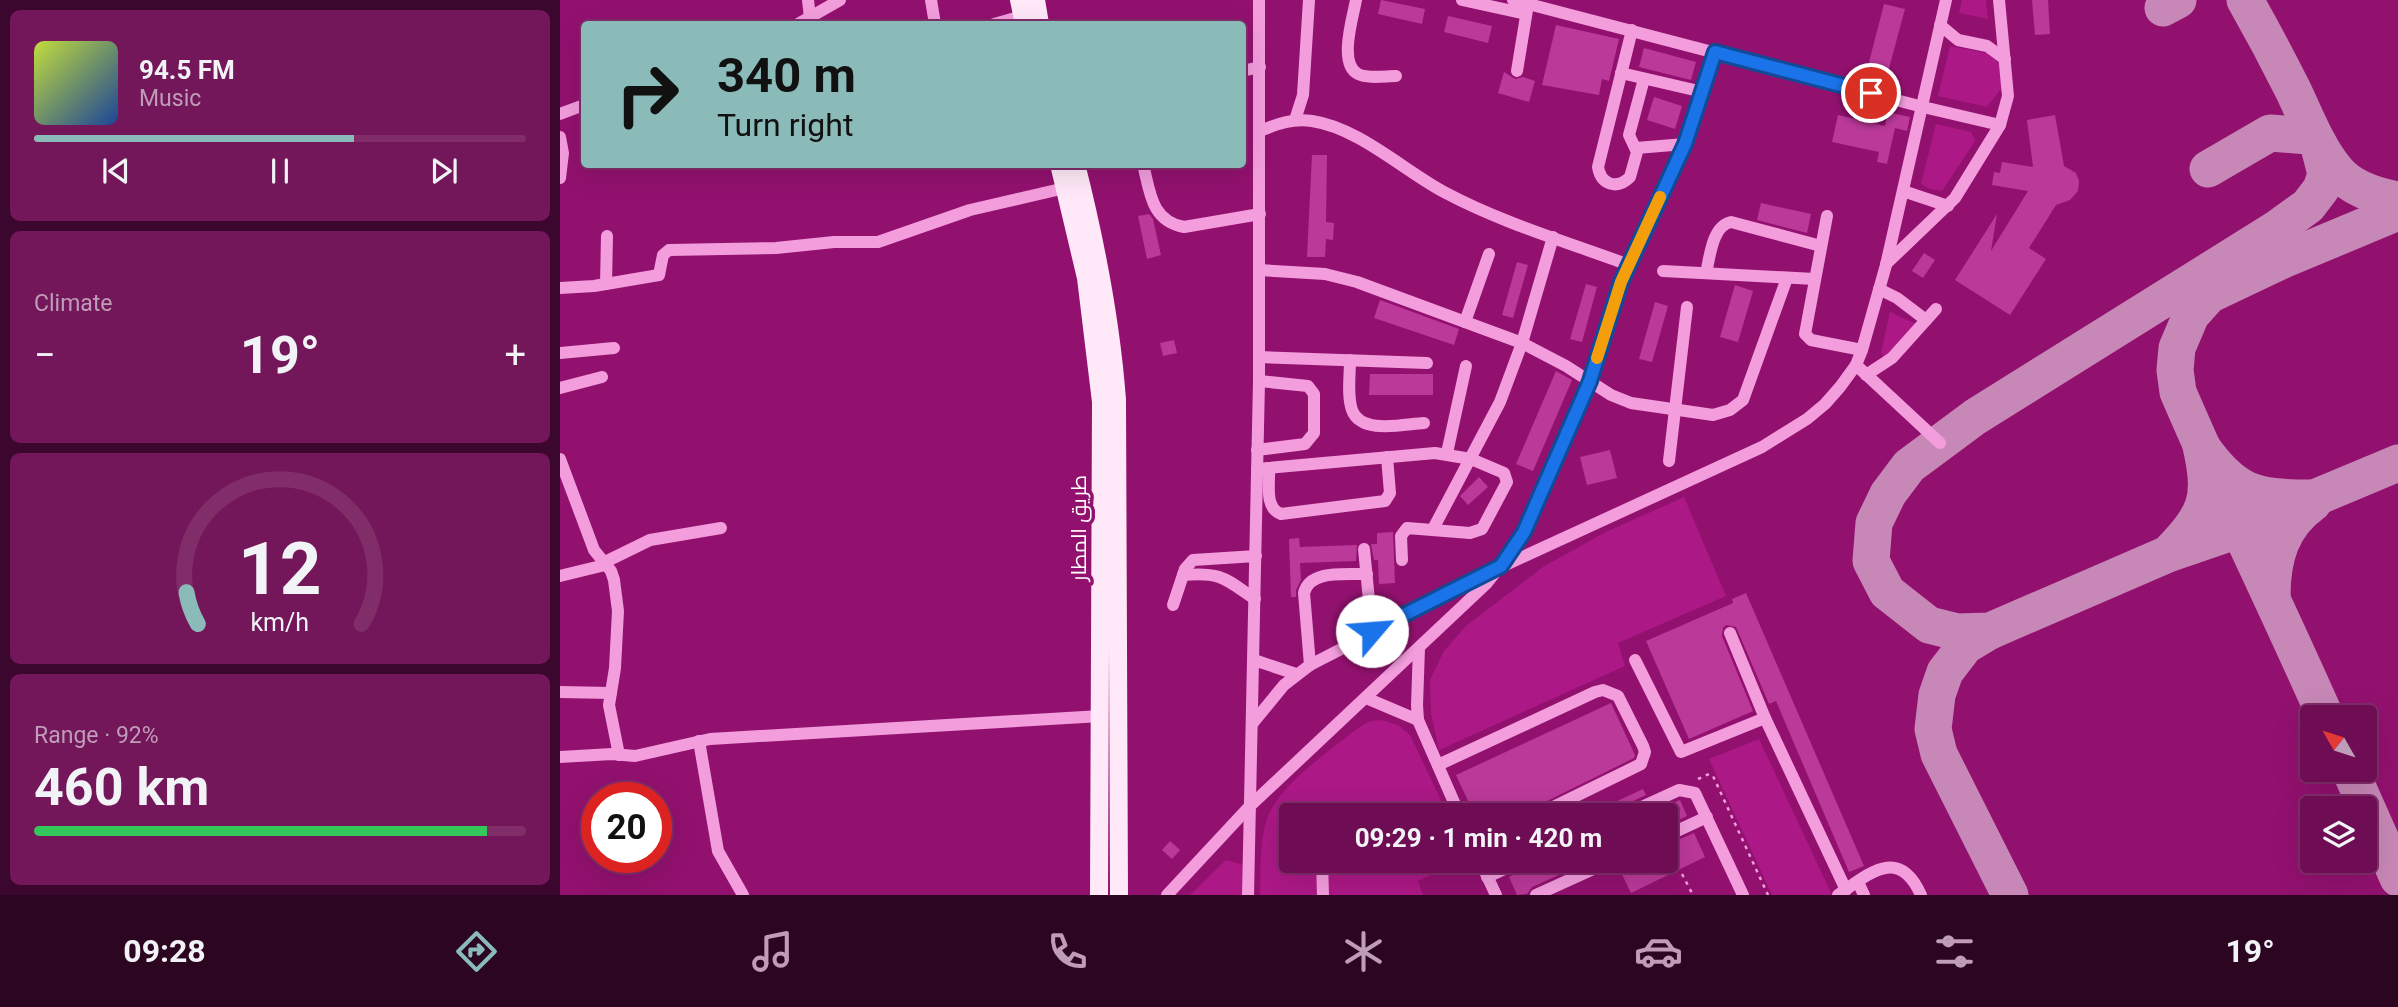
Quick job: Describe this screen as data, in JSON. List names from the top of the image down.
{
  "streets": {
    "main road": ["طريق المطار"]
  },
  "north": "top left",
  "page": {
    "turn": ["340 m", "Turn right"],
    "song": ["94.5 FM", "Music"],
    "tile": [
      "Climate",
      ["Range · 92%", "460 km"]
    ],
    "heat": ["−", "19°", "+"],
    "limit": "20",
    "trip": "09:29 · 1 min · 420 m",
    "tabs": ["09:28", "19°"],
    "gauge": ["12", "km/h"]
  }
}
